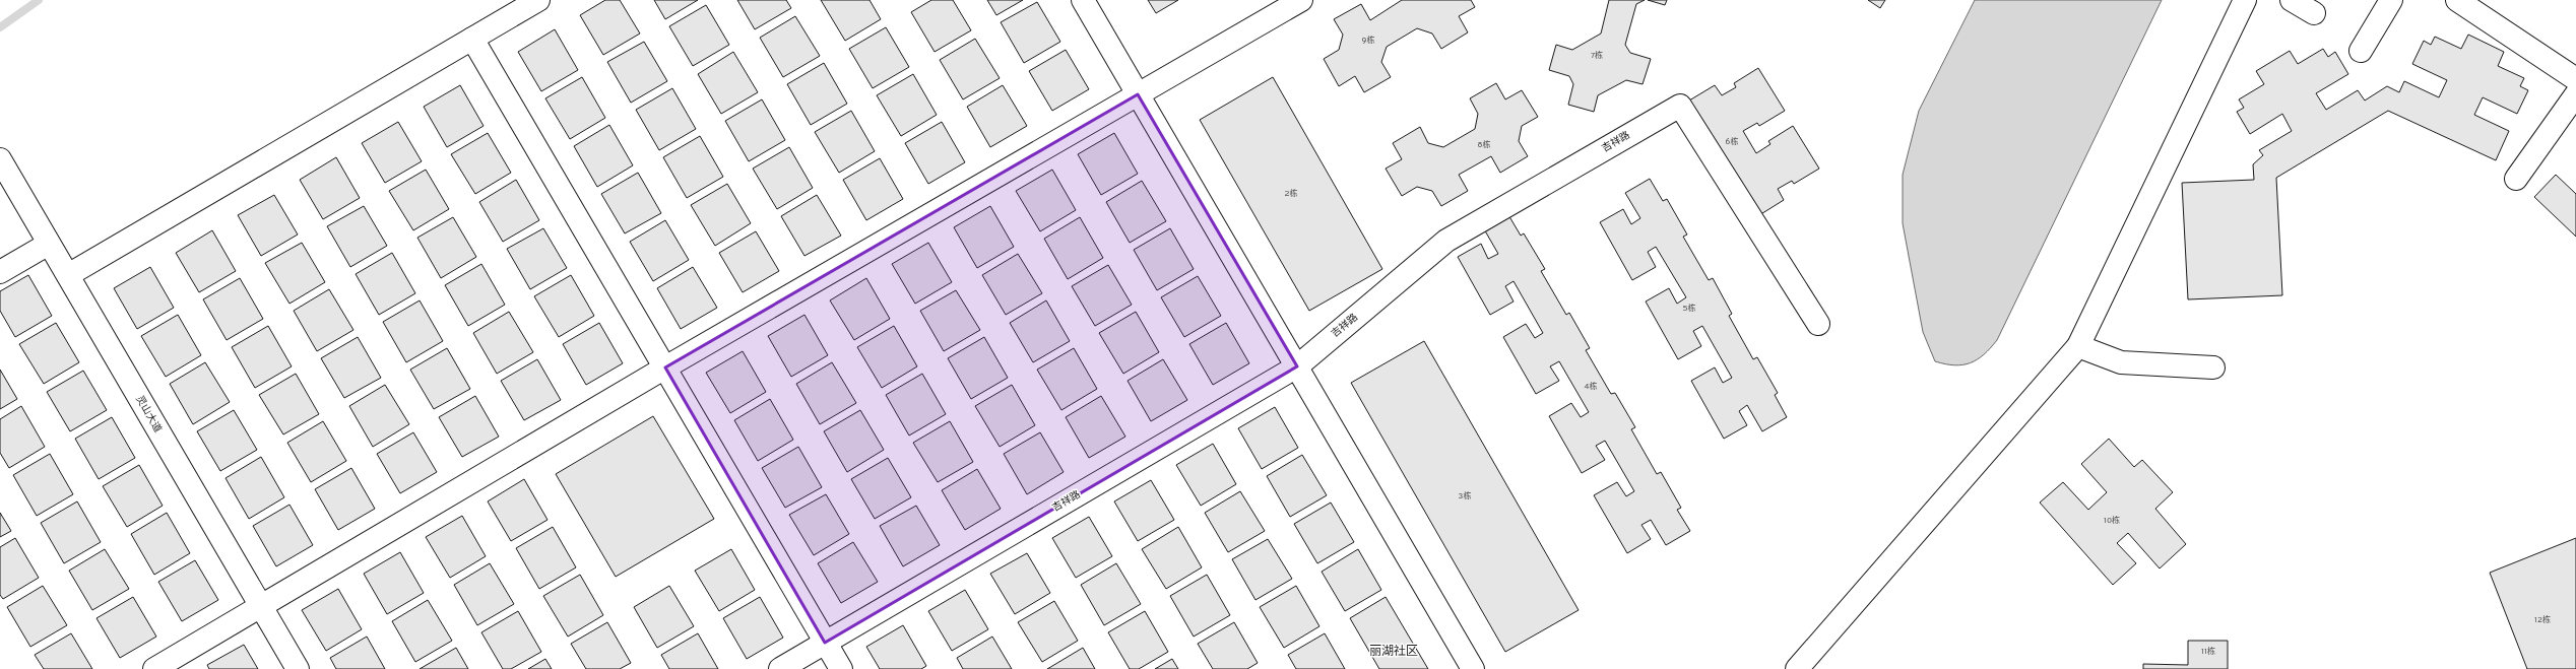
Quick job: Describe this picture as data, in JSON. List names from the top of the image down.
{
  "streets": {
    "street": ["吉祥路", "灵山大道"]
  },
  "districts": ["丽湖社区"],
  "house_numbers": [
    "9栋",
    "7栋",
    "6栋",
    "8栋",
    "2栋",
    "5栋",
    "4栋",
    "3栋",
    "10栋",
    "12栋",
    "11栋"
  ]
}
